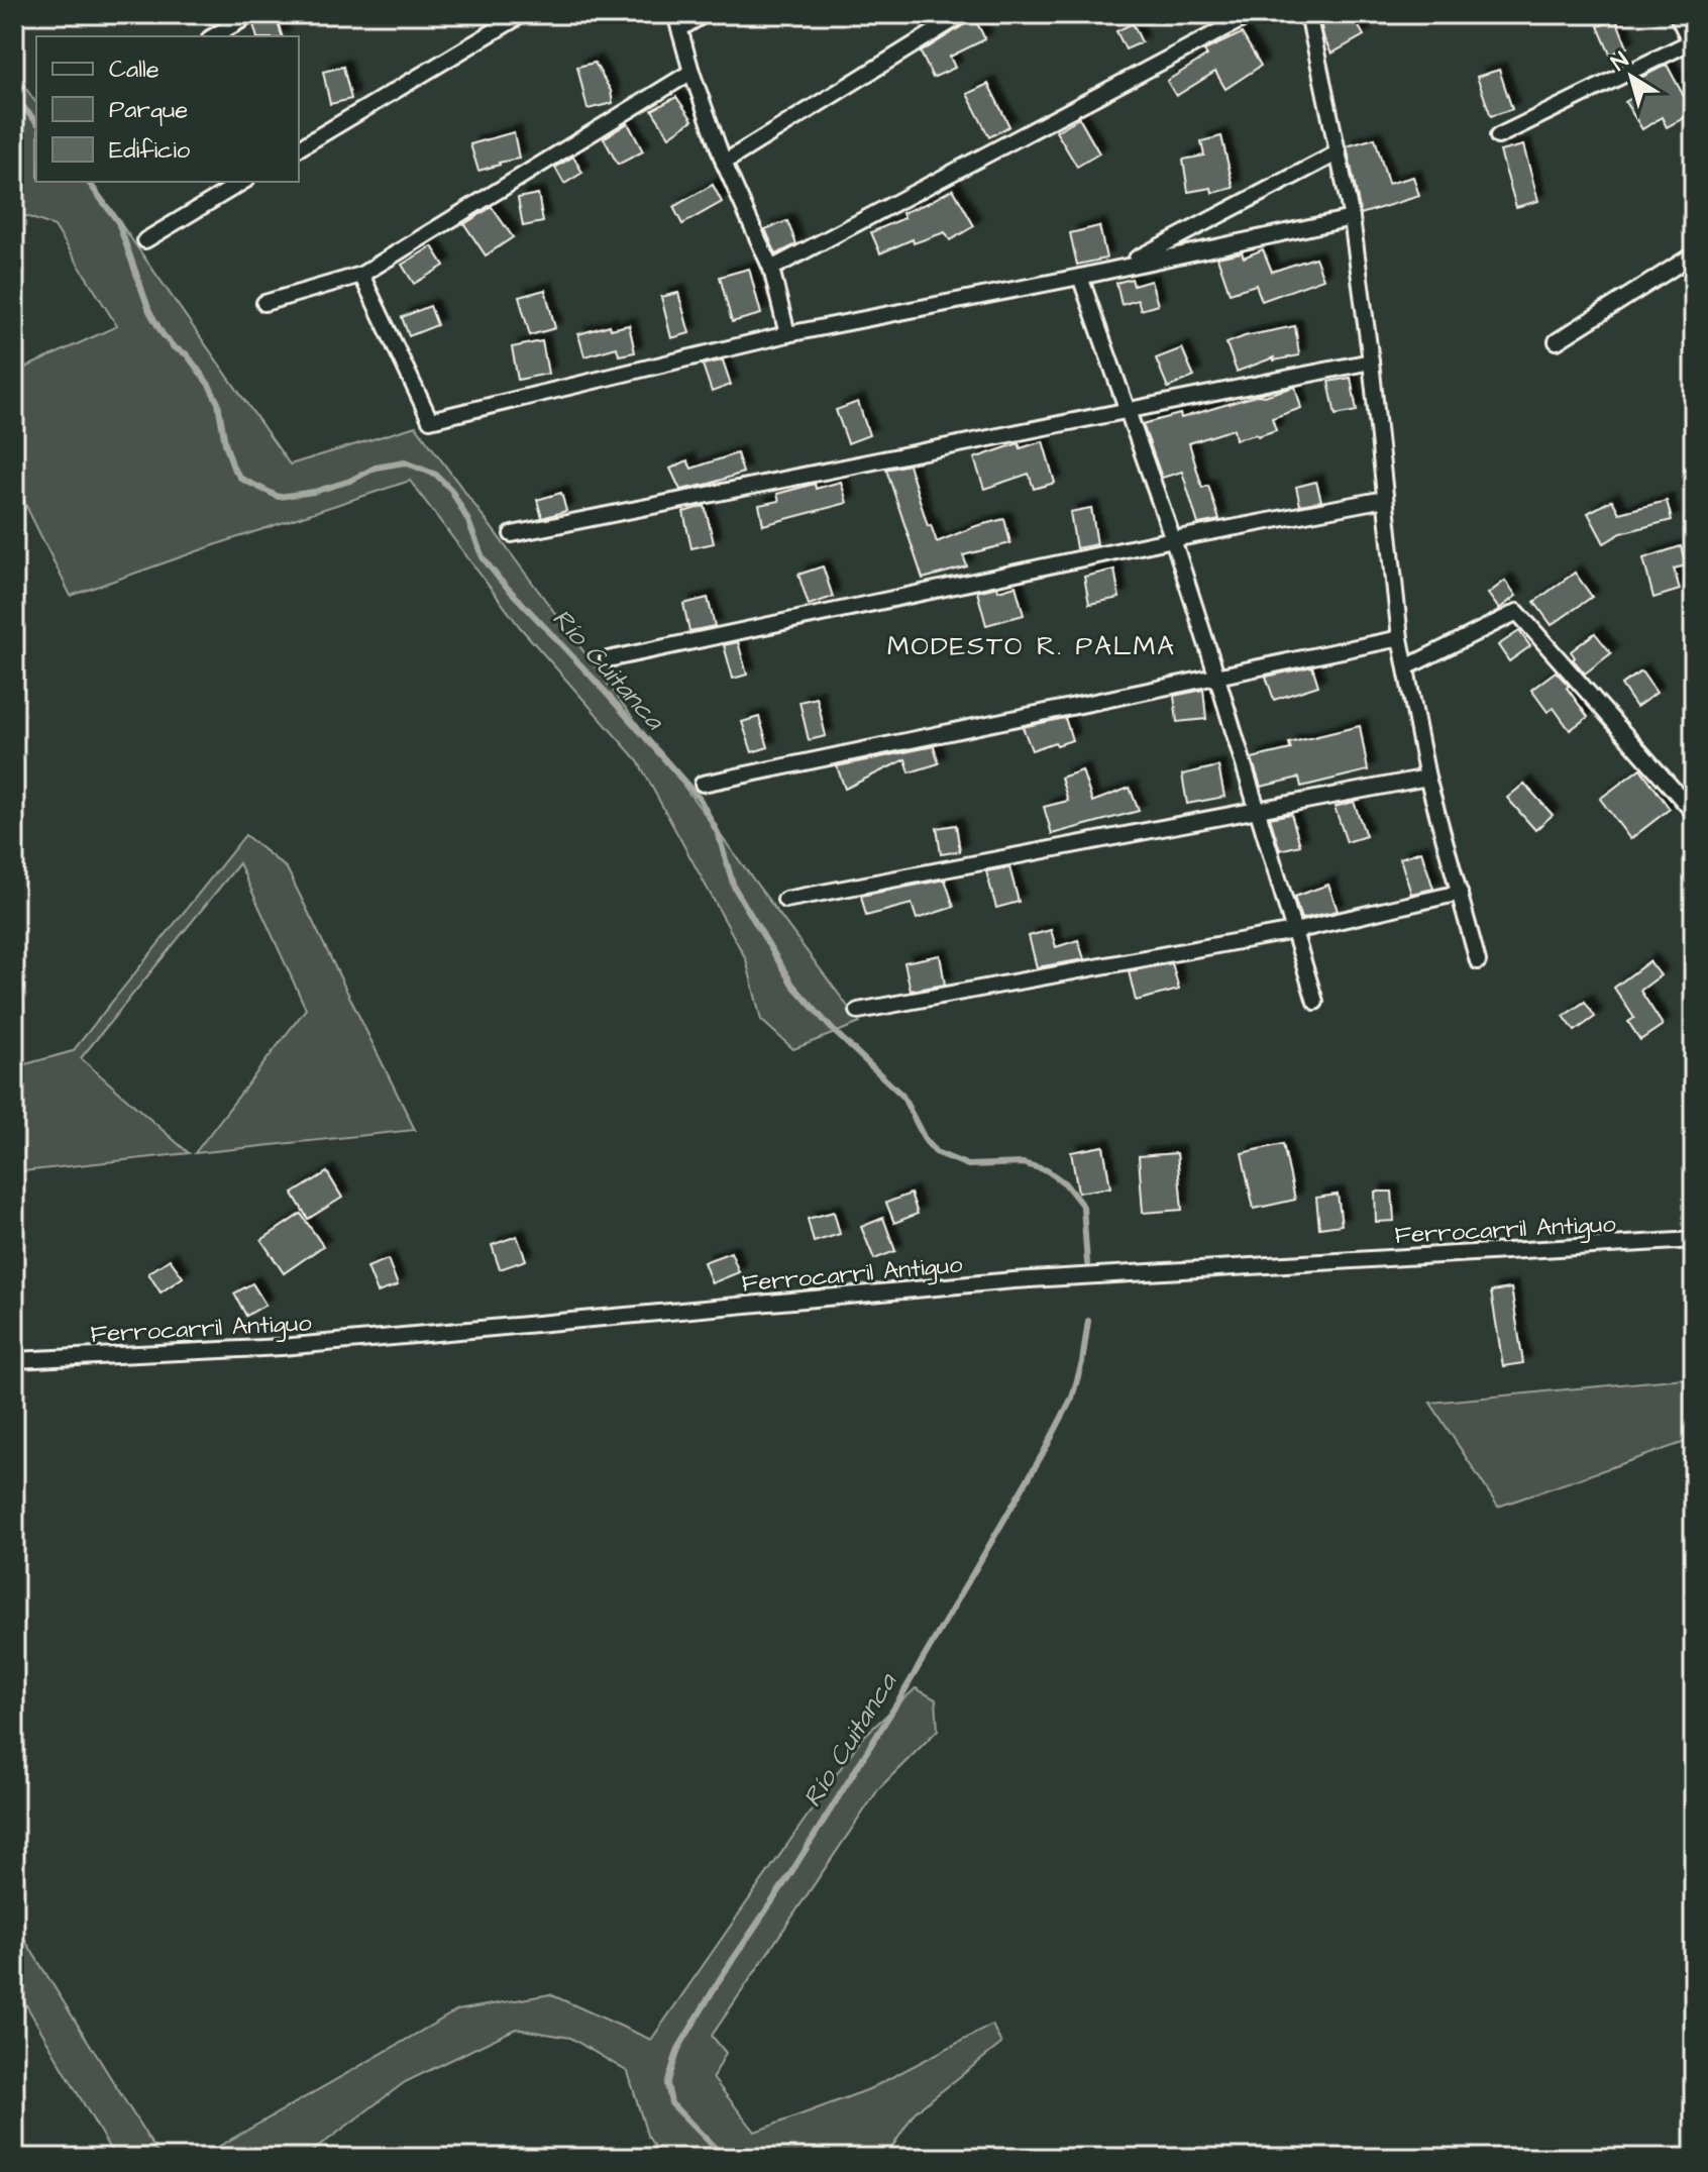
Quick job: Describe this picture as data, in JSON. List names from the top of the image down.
{
  "streets": {
    "street": ["Ferrocarril Antiguo"]
  },
  "districts": ["MODESTO R. PALMA"],
  "water": ["Río Cuitanca"],
  "legend": ["Calle", "Parque", "Edificio"],
  "north": "top left"
}
